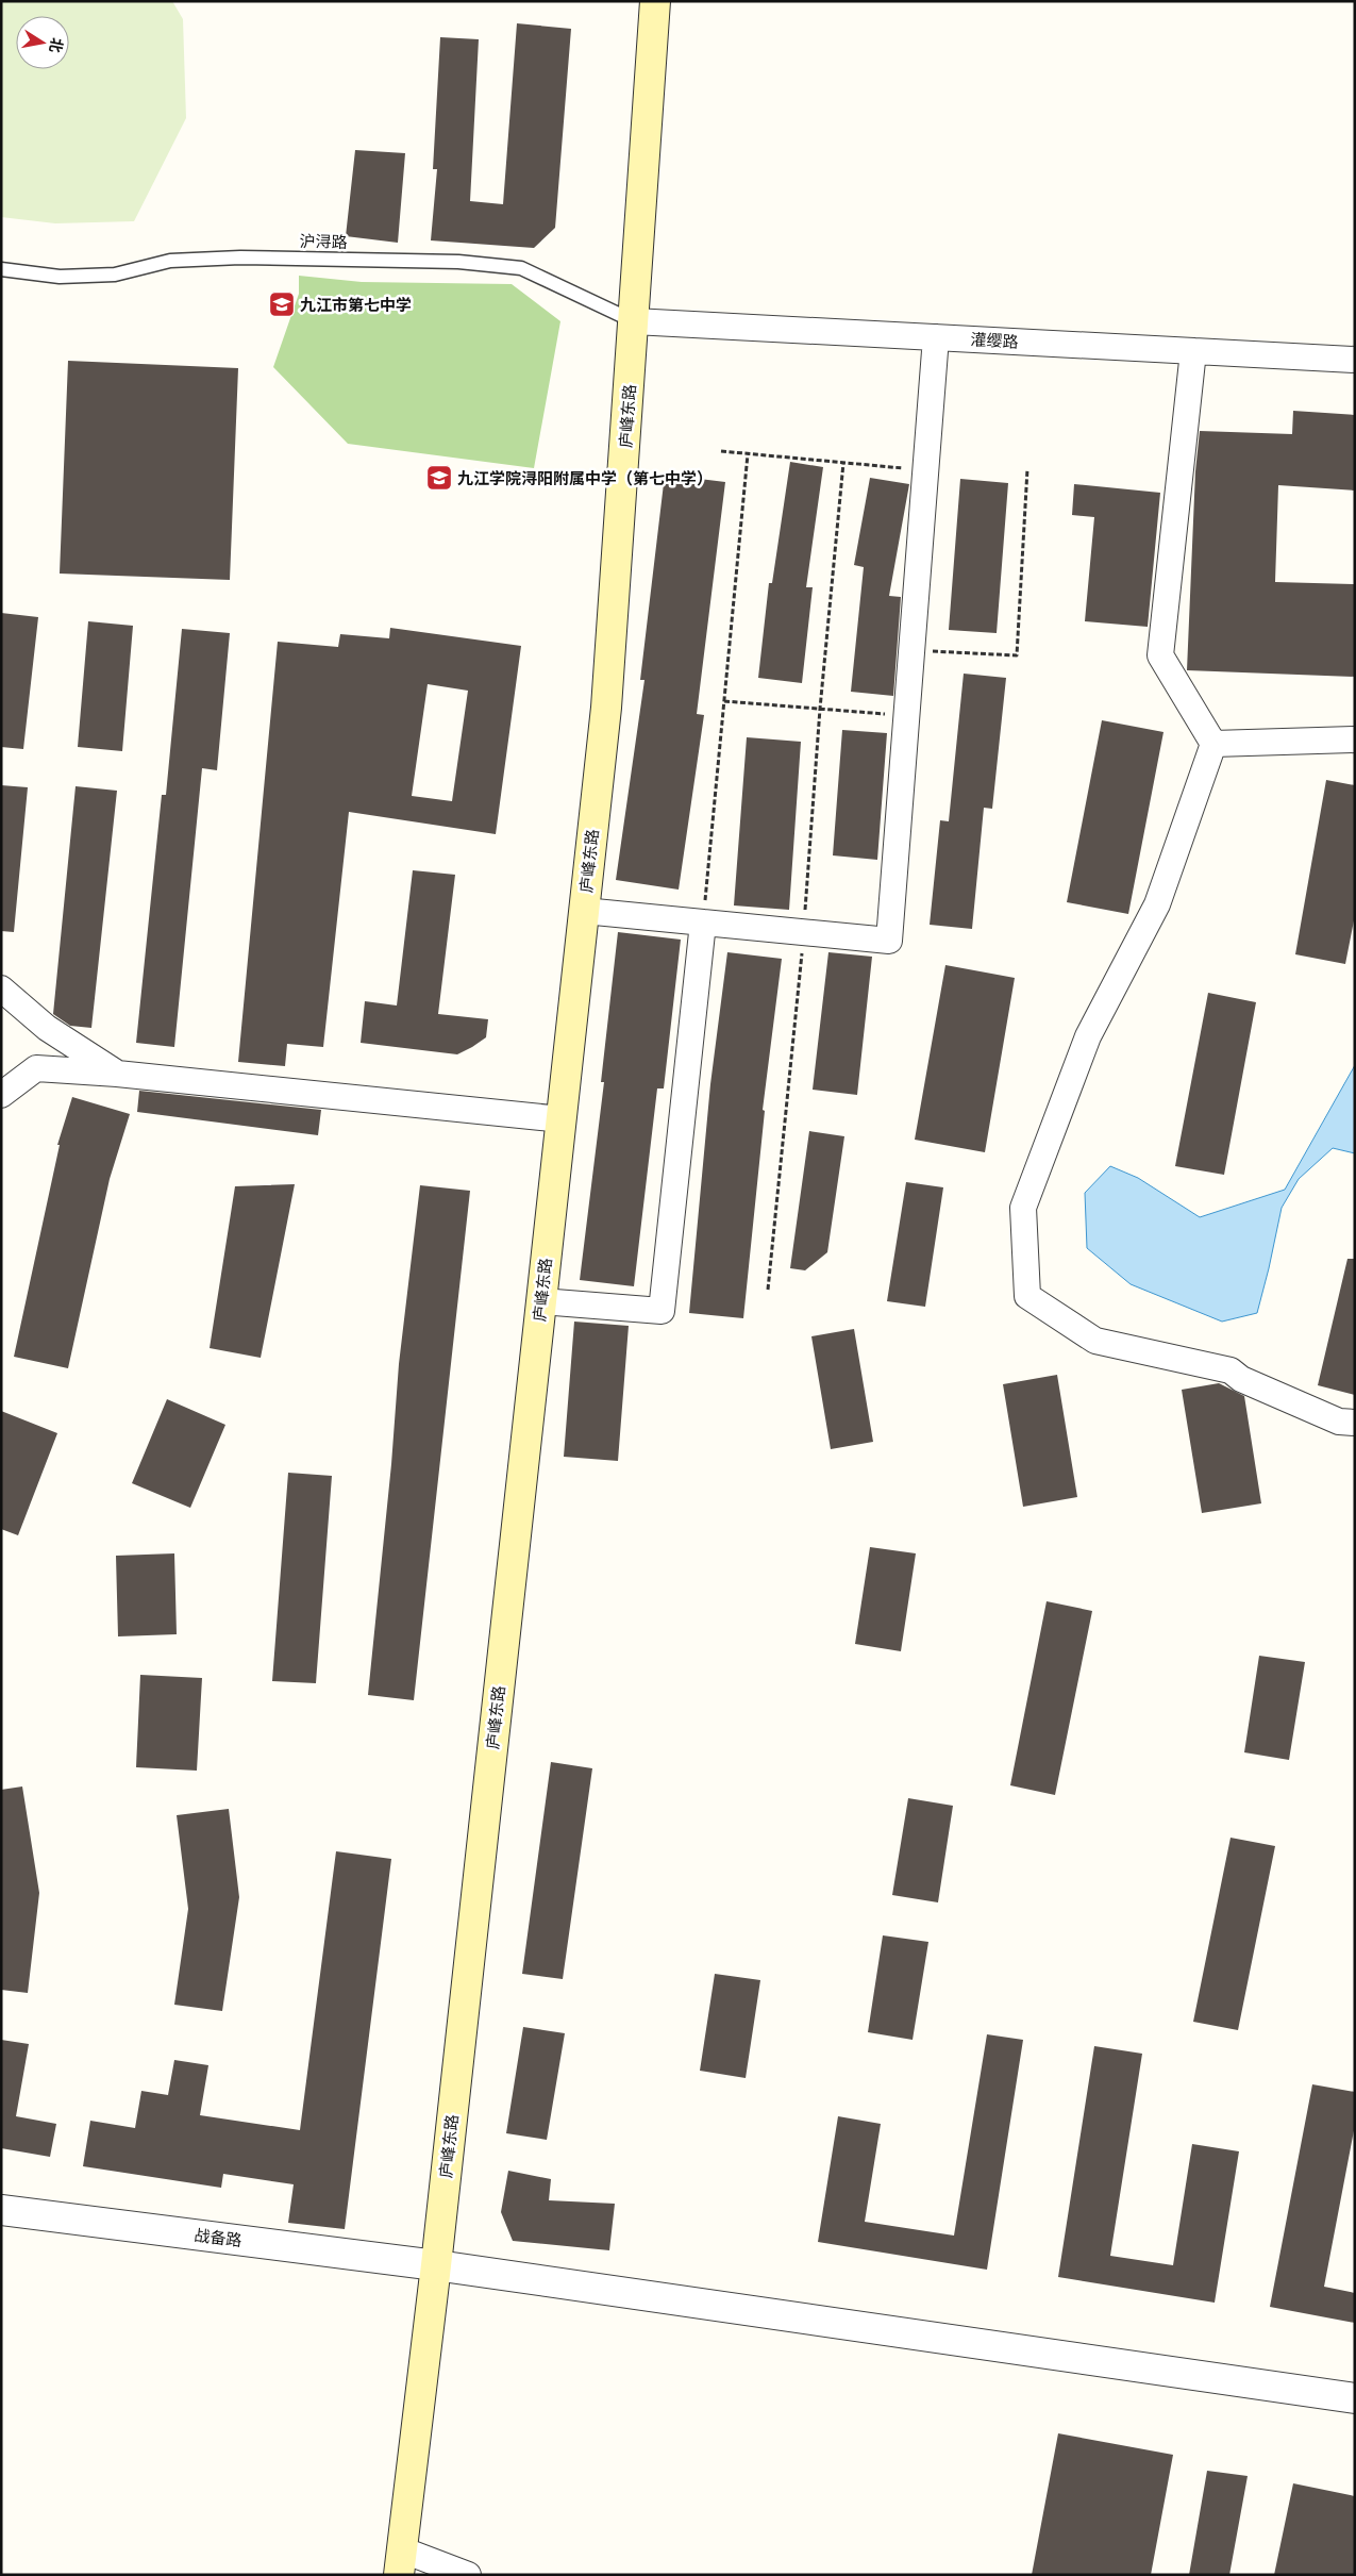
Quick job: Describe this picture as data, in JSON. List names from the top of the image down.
{
  "streets": {
    "main road": ["庐峰东路"],
    "street": ["灌缨路", "战备路"],
    "lane": ["沪浔路"]
  },
  "crossings": [
    ["沪浔路", "灌缨路"],
    ["沪浔路", "庐峰东路"],
    ["灌缨路", "庐峰东路"],
    ["庐峰东路", "战备路"]
  ],
  "places": {
    "school or university": ["九江市第七中学", "九江学院浔阳附属中学（第七中学）"]
  },
  "north": "right"
}
